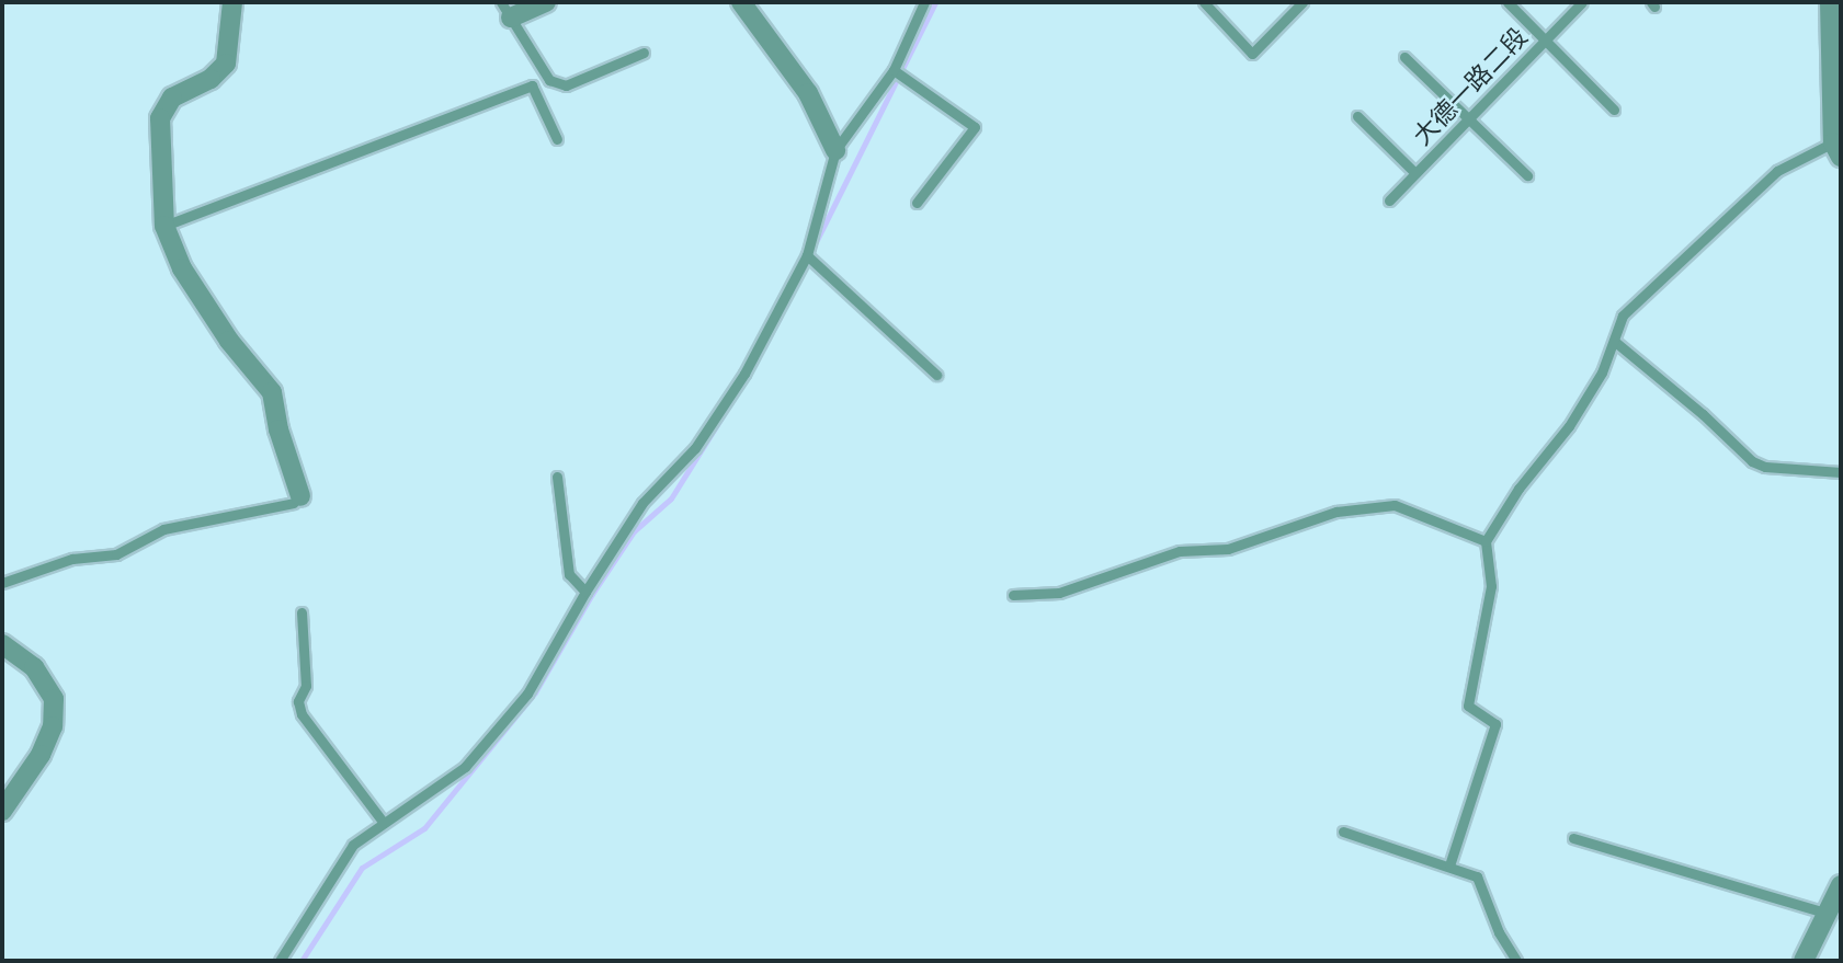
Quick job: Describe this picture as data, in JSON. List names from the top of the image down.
{
  "streets": {
    "lane": ["大德一路二段"]
  }
}
